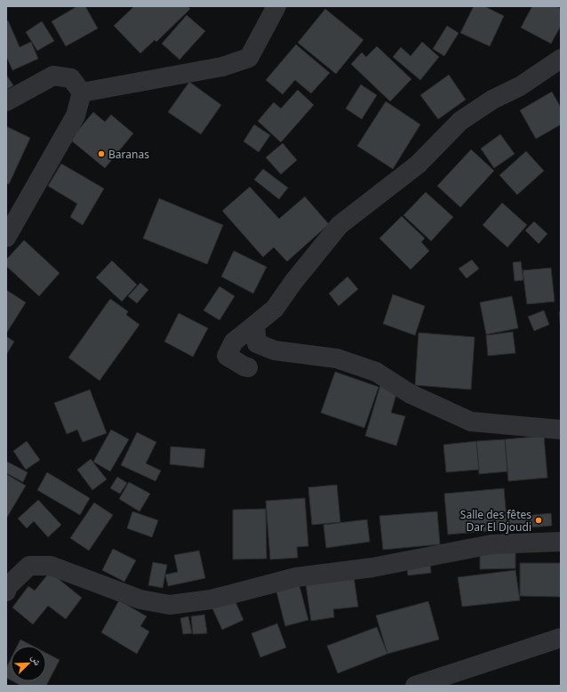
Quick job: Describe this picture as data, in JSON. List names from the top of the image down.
{
  "places": ["Baranas", "Salle des fêtes Dar El Djoudi"],
  "north": "top right"
}
